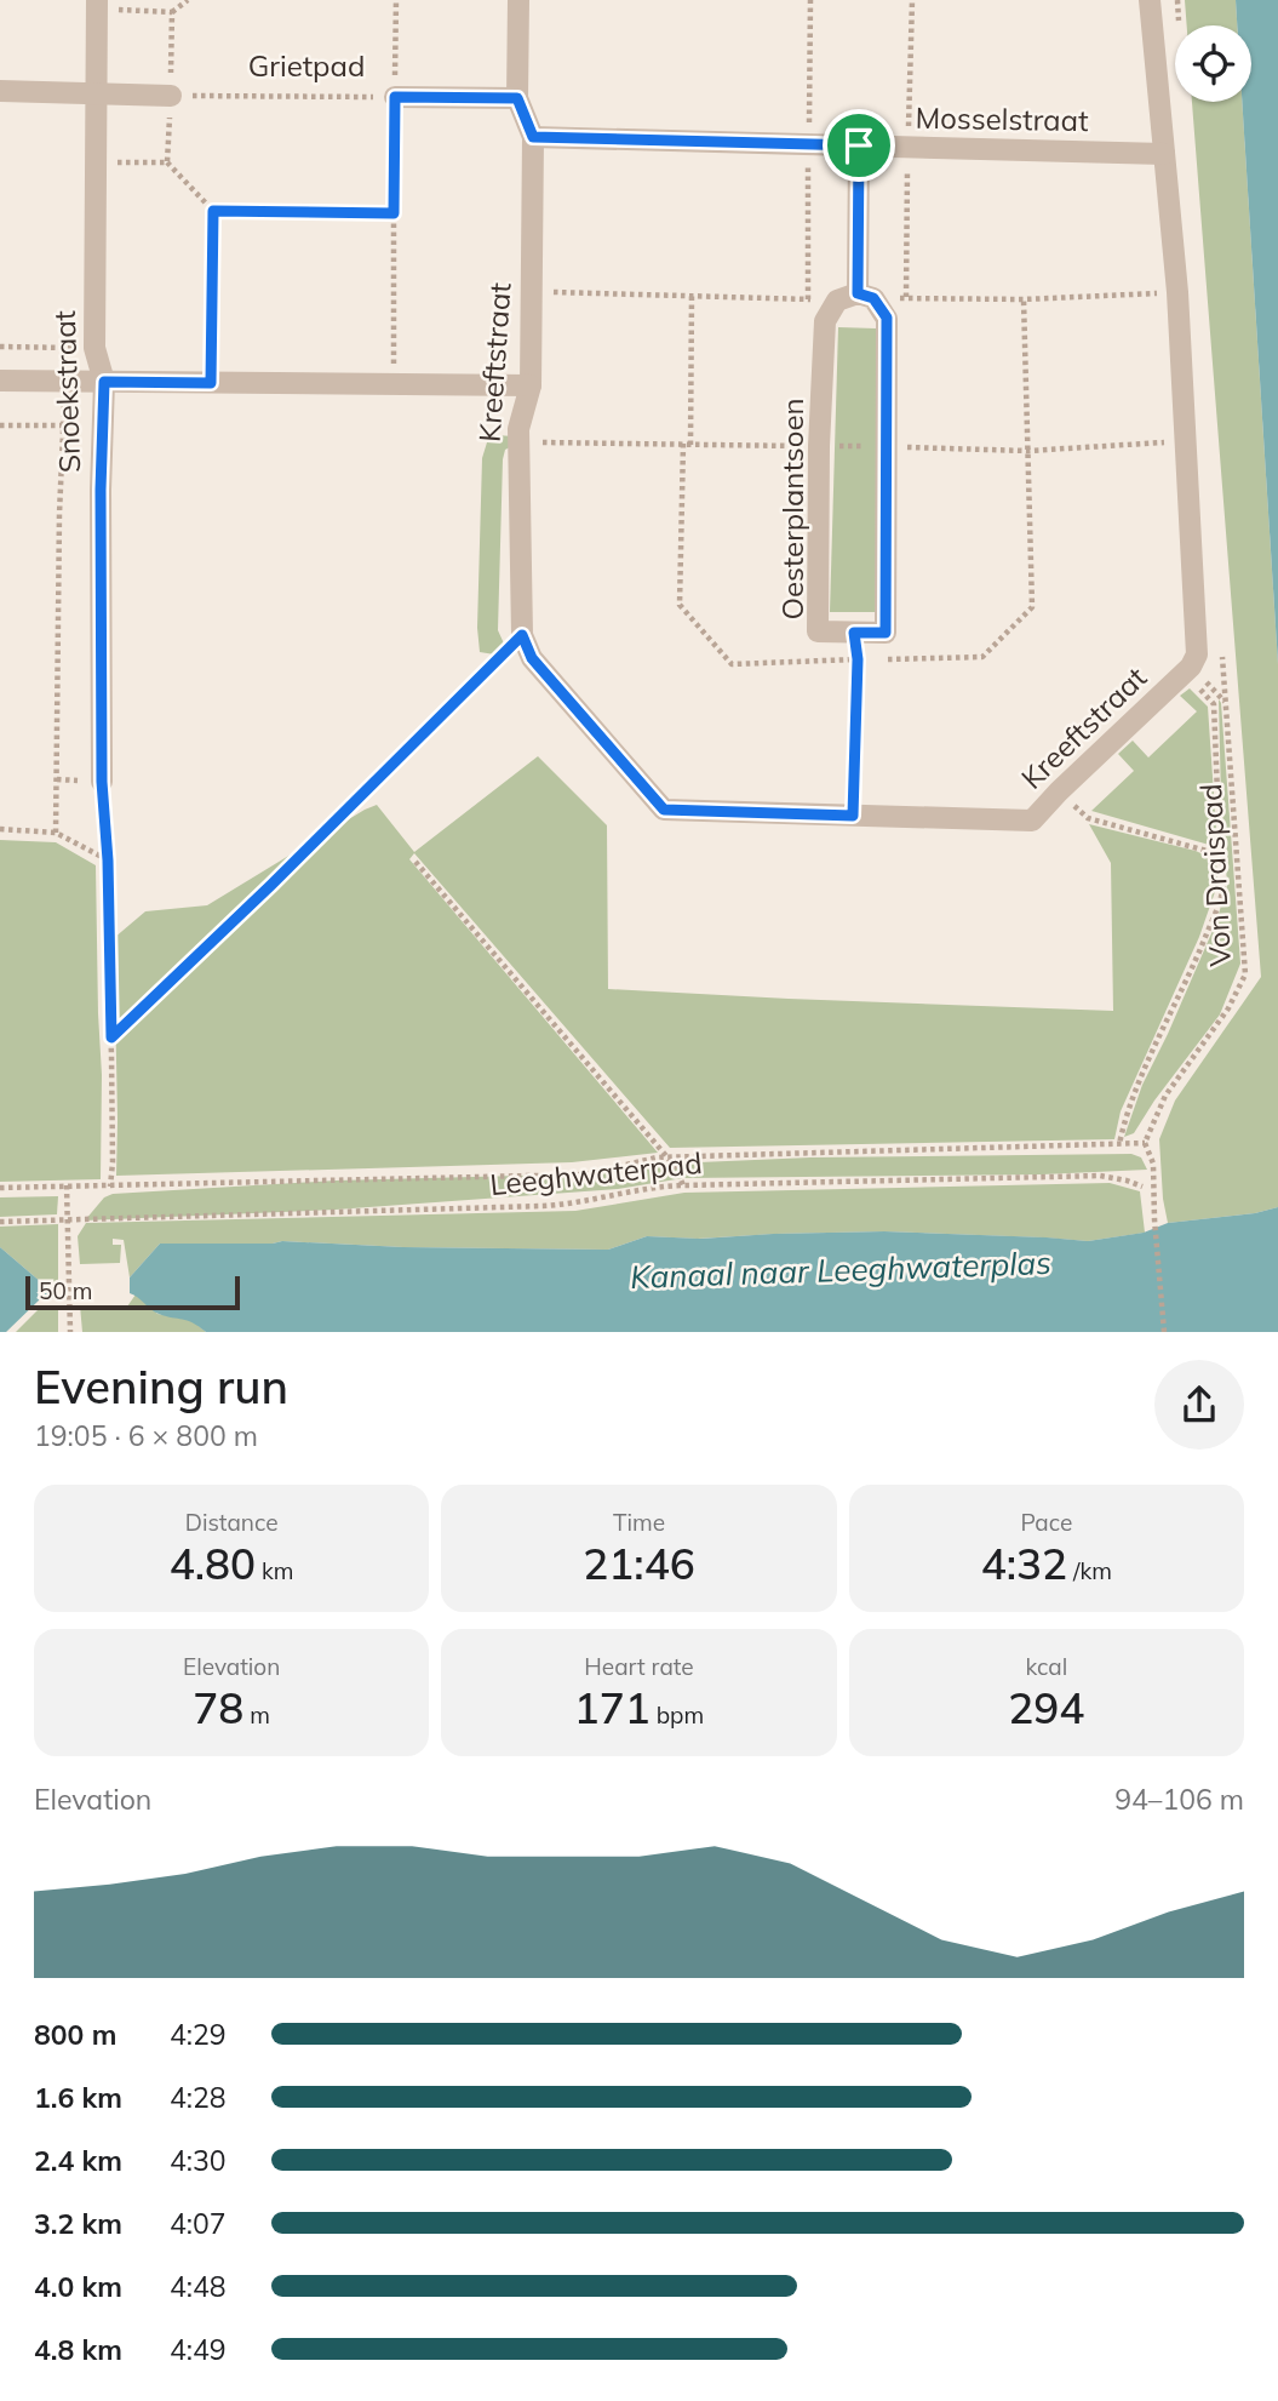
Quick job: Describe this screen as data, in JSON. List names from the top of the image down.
{
  "streets": {
    "street": [
      "Grietpad",
      "Mosselstraat",
      "Kreeftstraat",
      "Snoekstraat",
      "Oesterplantsoen"
    ],
    "path": ["Von Draispad", "Leeghwaterpad"]
  },
  "crossings": [
    ["Mosselstraat", "Kreeftstraat"],
    ["Mosselstraat", "Oesterplantsoen"]
  ],
  "water": ["Kanaal naar Leeghwaterplas"],
  "scale_bar": "50 m",
  "page": {
    "scale": "50 m",
    "heading": ["Evening run", "19:05 · 6 × 800 m"],
    "stats": [
      ["Distance", "4.80 km"],
      ["Time", "21:46"],
      ["Pace", "4:32 /km"],
      ["Elevation", "78 m"],
      ["Heart rate", "171 bpm"],
      ["kcal", "294"]
    ],
    "chart": ["Elevation", "94–106 m"],
    "list": [
      {
        "name": "800 m",
        "note": "4:29"
      },
      {
        "name": "1.6 km",
        "note": "4:28"
      },
      {
        "name": "2.4 km",
        "note": "4:30"
      },
      {
        "name": "3.2 km",
        "note": "4:07"
      },
      {
        "name": "4.0 km",
        "note": "4:48"
      },
      {
        "name": "4.8 km",
        "note": "4:49"
      }
    ]
  }
}
